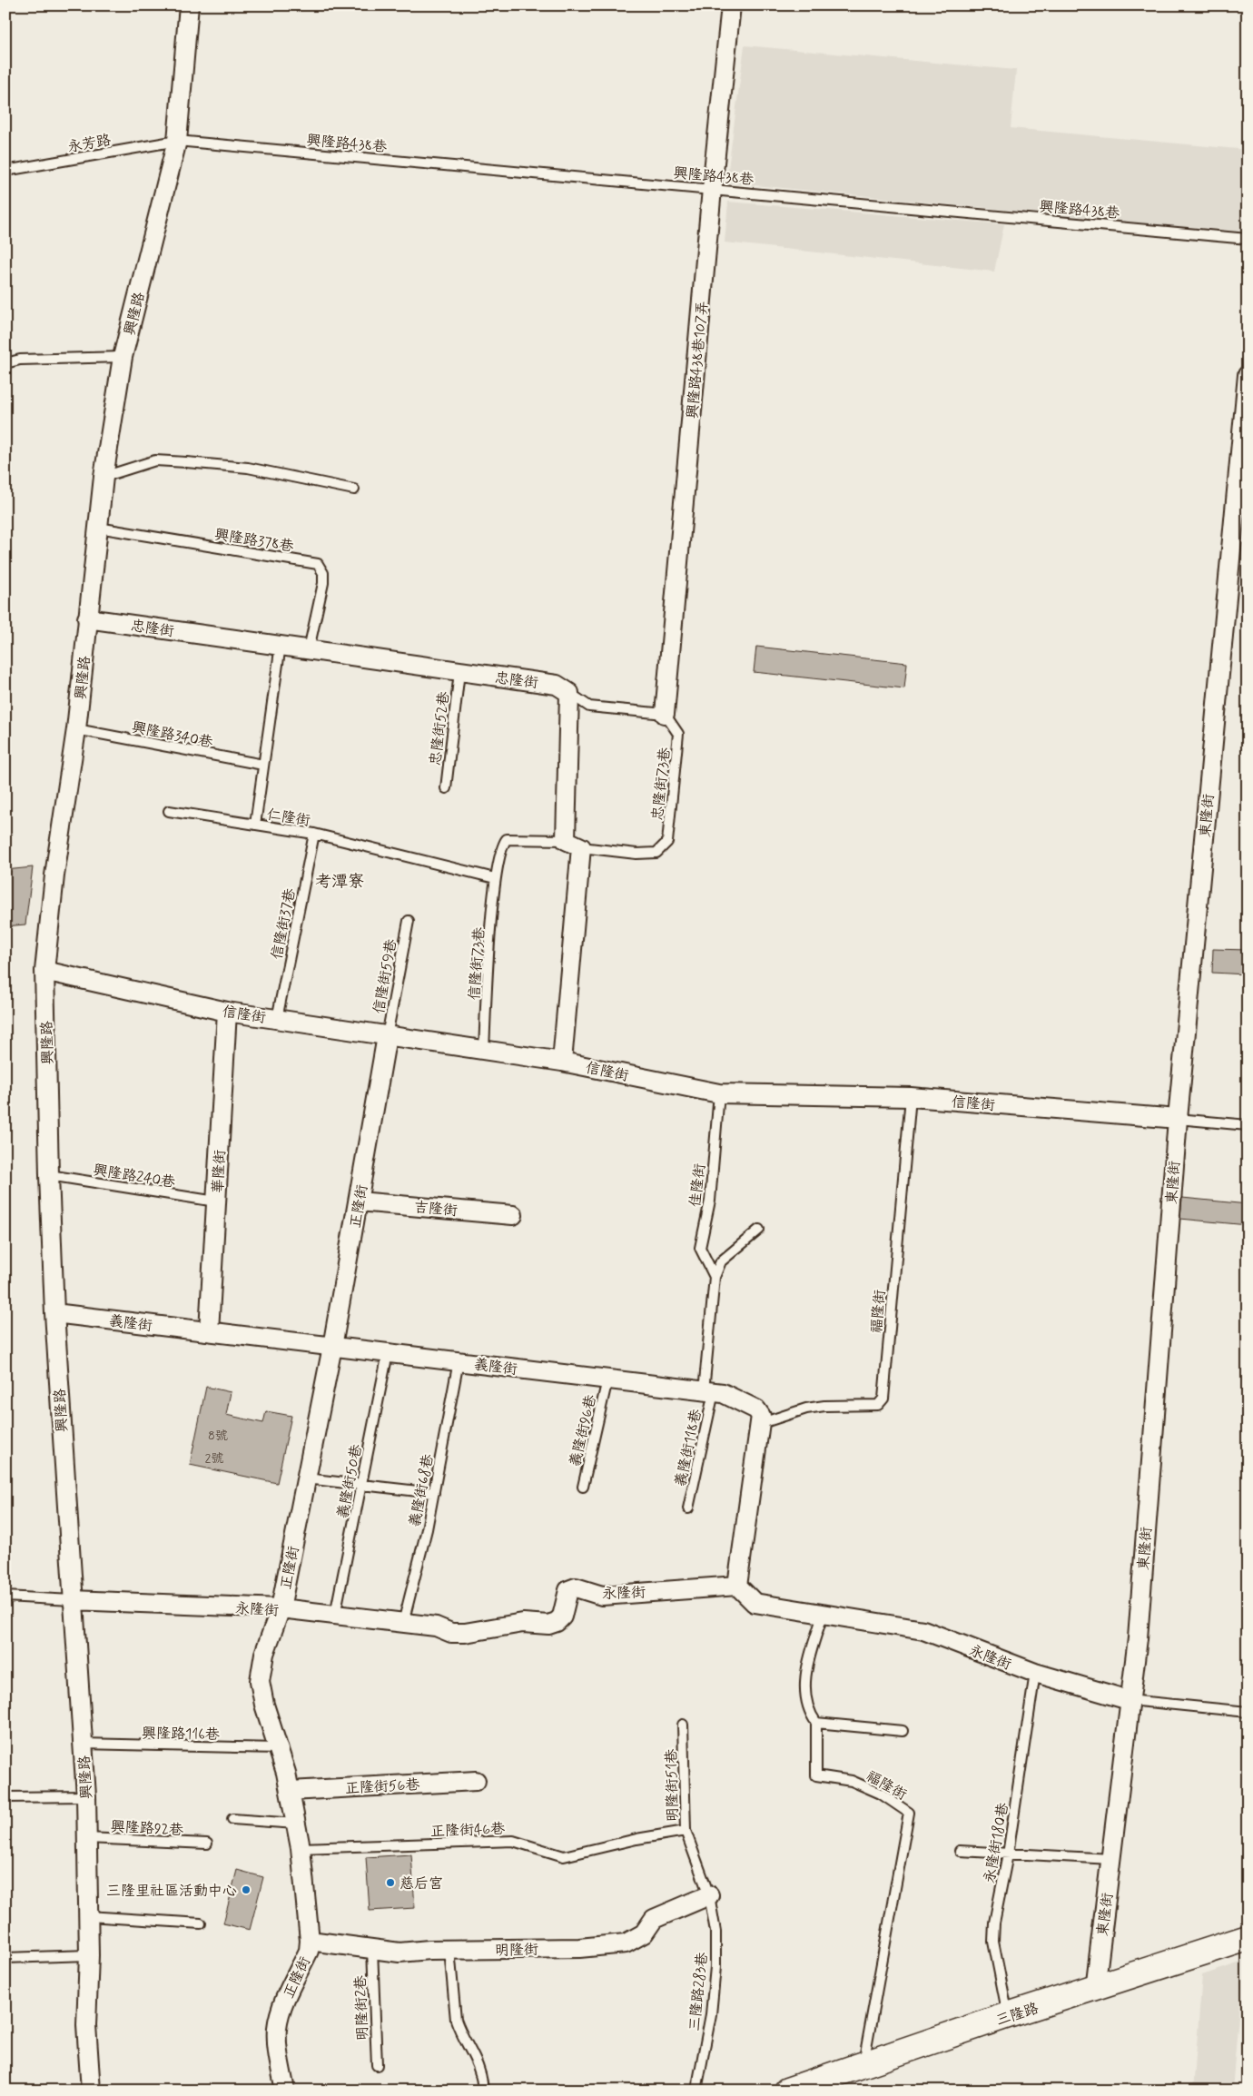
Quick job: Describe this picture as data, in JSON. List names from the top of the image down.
{
  "streets": {
    "street": [
      "興隆路",
      "興隆路438巷107弄",
      "忠隆街",
      "東隆街",
      "信隆街",
      "華隆街",
      "正隆街",
      "吉隆街",
      "義隆街",
      "永隆街",
      "正隆街56巷",
      "明隆街",
      "三隆路"
    ],
    "lane": [
      "永芳路",
      "興隆路438巷",
      "興隆路378巷",
      "忠隆街52巷",
      "興隆路340巷",
      "忠隆街73巷",
      "仁隆街",
      "信隆街37巷",
      "信隆街73巷",
      "信隆街59巷",
      "興隆路240巷",
      "佳隆街",
      "福隆街",
      "義隆街96巷",
      "義隆街118巷",
      "義隆街50巷",
      "義隆街68巷",
      "興隆路116巷",
      "明隆街51巷",
      "興隆路92巷",
      "正隆街46巷",
      "永隆街180巷",
      "三隆路283巷",
      "明隆街2巷"
    ]
  },
  "crossings": [
    ["永芳路", "興隆路438巷"],
    ["永芳路", "興隆路"],
    ["興隆路438巷", "興隆路"],
    ["興隆路438巷", "興隆路438巷107弄"],
    ["興隆路", "興隆路378巷"],
    ["興隆路", "忠隆街"],
    ["興隆路", "興隆路340巷"],
    ["興隆路", "信隆街"],
    ["興隆路", "興隆路240巷"],
    ["興隆路", "義隆街"],
    ["興隆路", "永隆街"],
    ["興隆路", "興隆路116巷"],
    ["興隆路", "興隆路92巷"],
    ["興隆路438巷107弄", "忠隆街73巷"],
    ["興隆路378巷", "忠隆街"],
    ["忠隆街", "忠隆街52巷"],
    ["忠隆街", "仁隆街"],
    ["興隆路340巷", "仁隆街"],
    ["忠隆街73巷", "仁隆街"],
    ["忠隆街73巷", "信隆街73巷"],
    ["東隆街", "信隆街"],
    ["東隆街", "永隆街"],
    ["東隆街", "三隆路"],
    ["仁隆街", "信隆街37巷"],
    ["仁隆街", "信隆街73巷"],
    ["信隆街37巷", "信隆街"],
    ["信隆街73巷", "信隆街"],
    ["信隆街59巷", "信隆街"],
    ["信隆街59巷", "正隆街"],
    ["信隆街", "華隆街"],
    ["信隆街", "佳隆街"],
    ["信隆街", "正隆街"],
    ["信隆街", "福隆街"],
    ["華隆街", "興隆路240巷"],
    ["華隆街", "義隆街"],
    ["正隆街", "吉隆街"],
    ["正隆街", "義隆街"],
    ["正隆街", "永隆街"],
    ["正隆街", "興隆路116巷"],
    ["正隆街", "正隆街56巷"],
    ["正隆街", "正隆街46巷"],
    ["正隆街", "明隆街"],
    ["福隆街", "義隆街"],
    ["福隆街", "永隆街"],
    ["福隆街", "三隆路"],
    ["義隆街", "義隆街96巷"],
    ["義隆街", "義隆街118巷"],
    ["義隆街", "義隆街50巷"],
    ["義隆街", "義隆街68巷"],
    ["義隆街50巷", "永隆街"],
    ["義隆街68巷", "永隆街"],
    ["永隆街", "永隆街180巷"],
    ["明隆街51巷", "正隆街46巷"],
    ["明隆街51巷", "明隆街"],
    ["明隆街51巷", "三隆路283巷"],
    ["永隆街180巷", "三隆路"],
    ["明隆街", "三隆路283巷"],
    ["明隆街", "明隆街2巷"]
  ],
  "districts": ["考潭寮"],
  "places": ["慈后宮", "三隆里社區活動中心"],
  "house_numbers": ["8號", "2號"]
}
